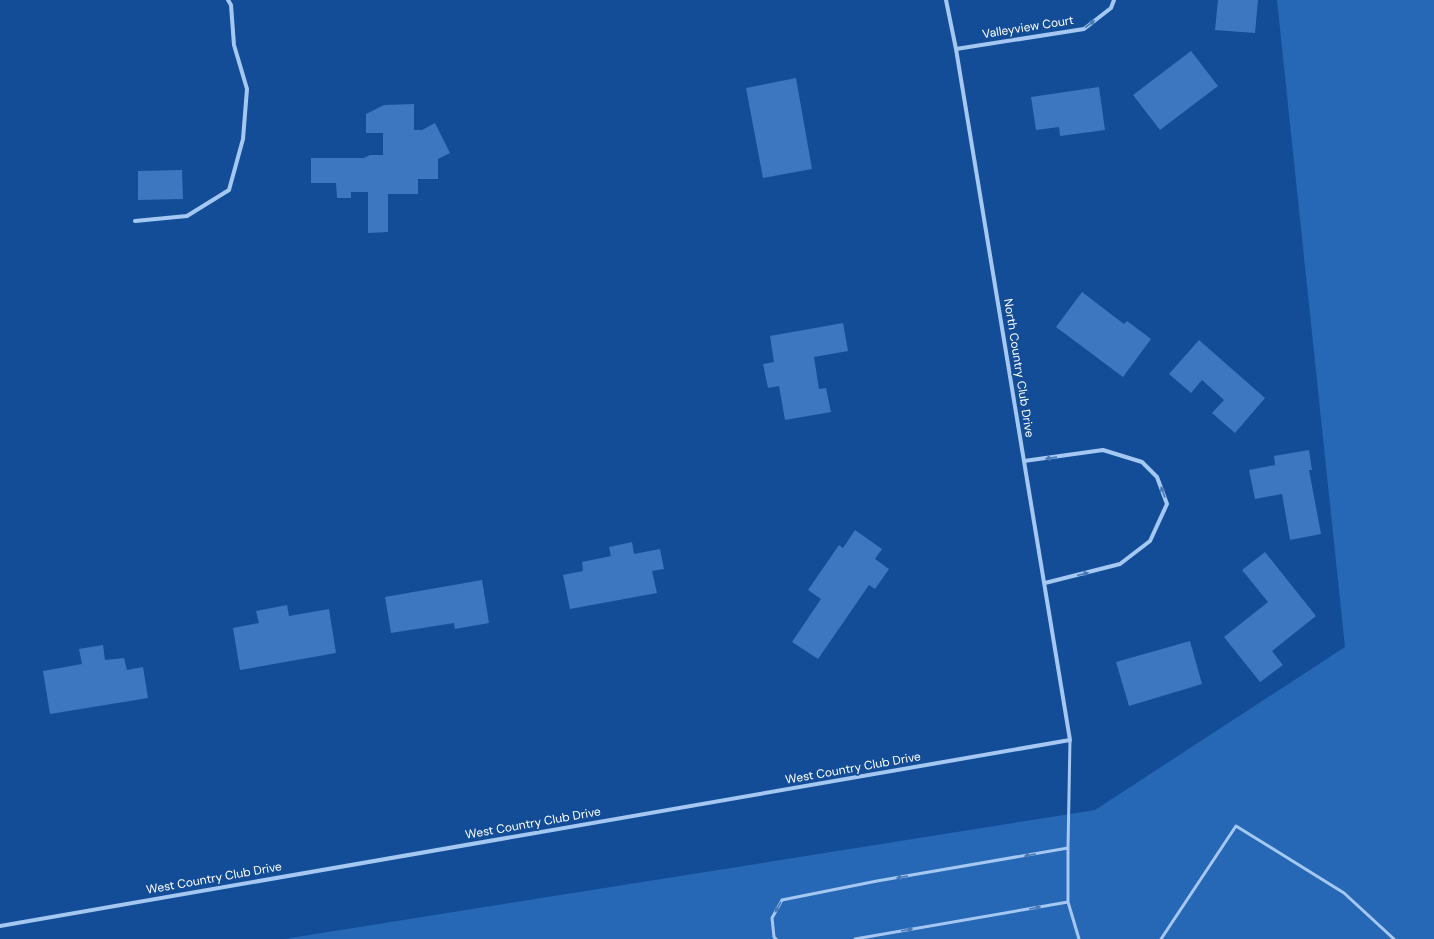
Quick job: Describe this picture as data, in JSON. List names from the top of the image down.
{
  "streets": {
    "street": ["Valleyview Court", "North Country Club Drive", "West Country Club Drive"]
  },
  "crossings": [
    ["Valleyview Court", "North Country Club Drive"],
    ["North Country Club Drive", "West Country Club Drive"]
  ],
  "one_way": ["Valleyview Court"]
}
